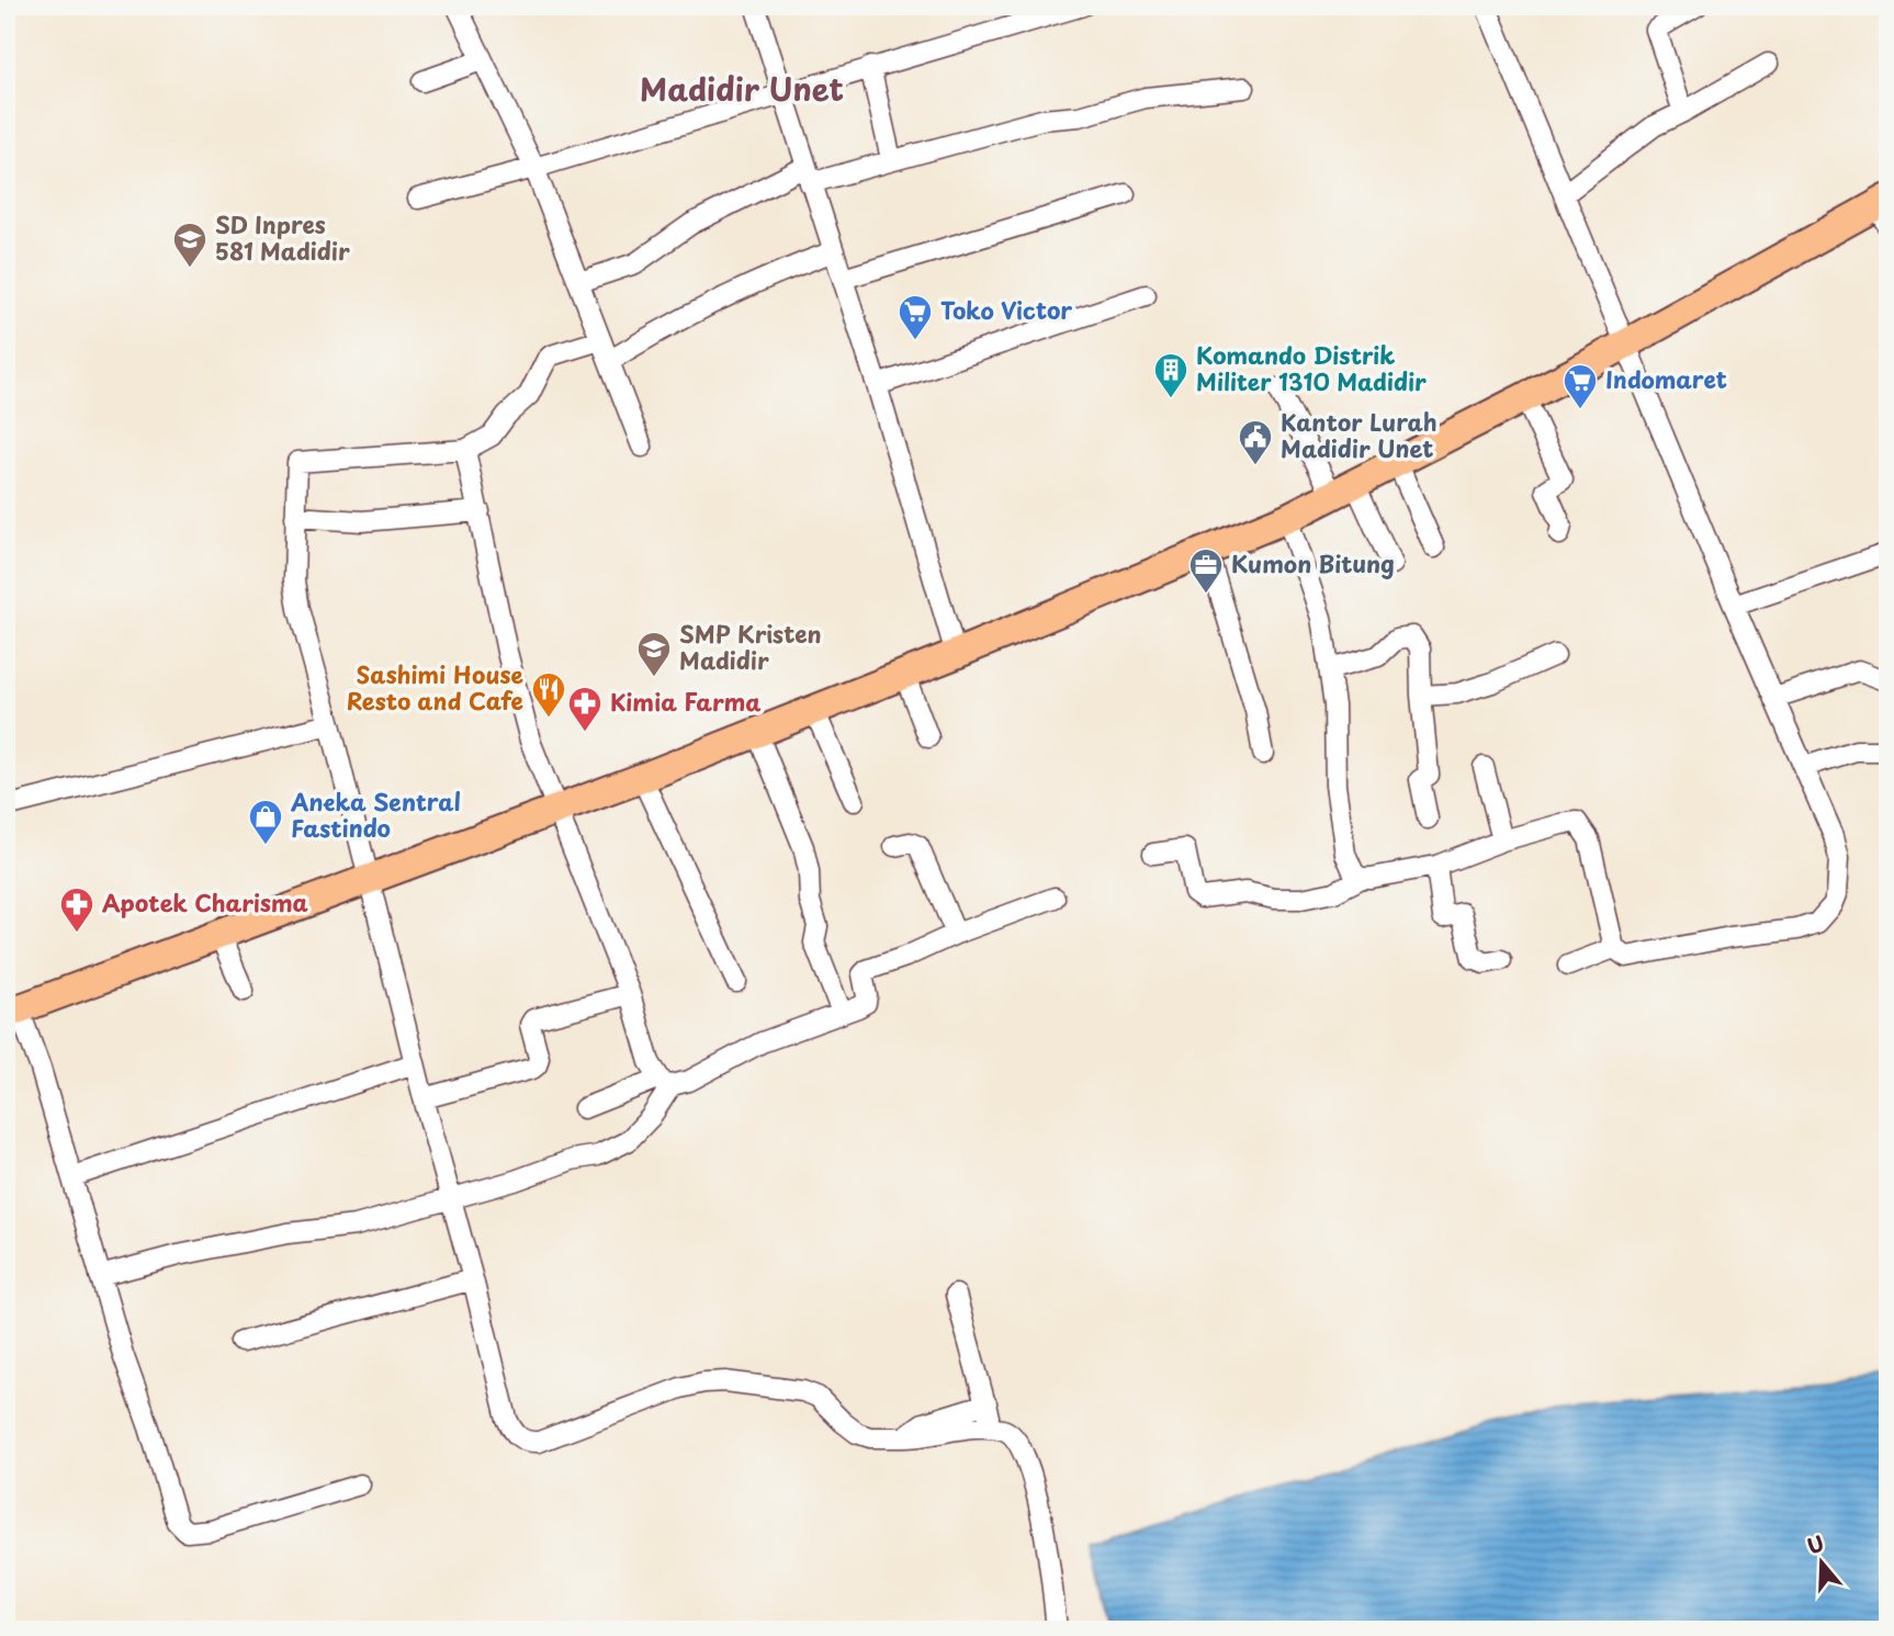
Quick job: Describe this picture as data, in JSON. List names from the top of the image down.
{
  "districts": ["Madidir Unet"],
  "places": {
    "school or university": ["SD Inpres 581 Madidir", "SMP Kristen Madidir"],
    "supermarket": ["Toko Victor", "Indomaret"],
    "building": ["Komando Distrik Militer 1310 Madidir"],
    "public building": ["Kantor Lurah Madidir Unet"],
    "office": ["Kumon Bitung"],
    "restaurant": ["Sashimi House Resto and Cafe"],
    "pharmacy": ["Kimia Farma", "Apotek Charisma"],
    "shop": ["Aneka Sentral Fastindo"]
  },
  "north": "top"
}
